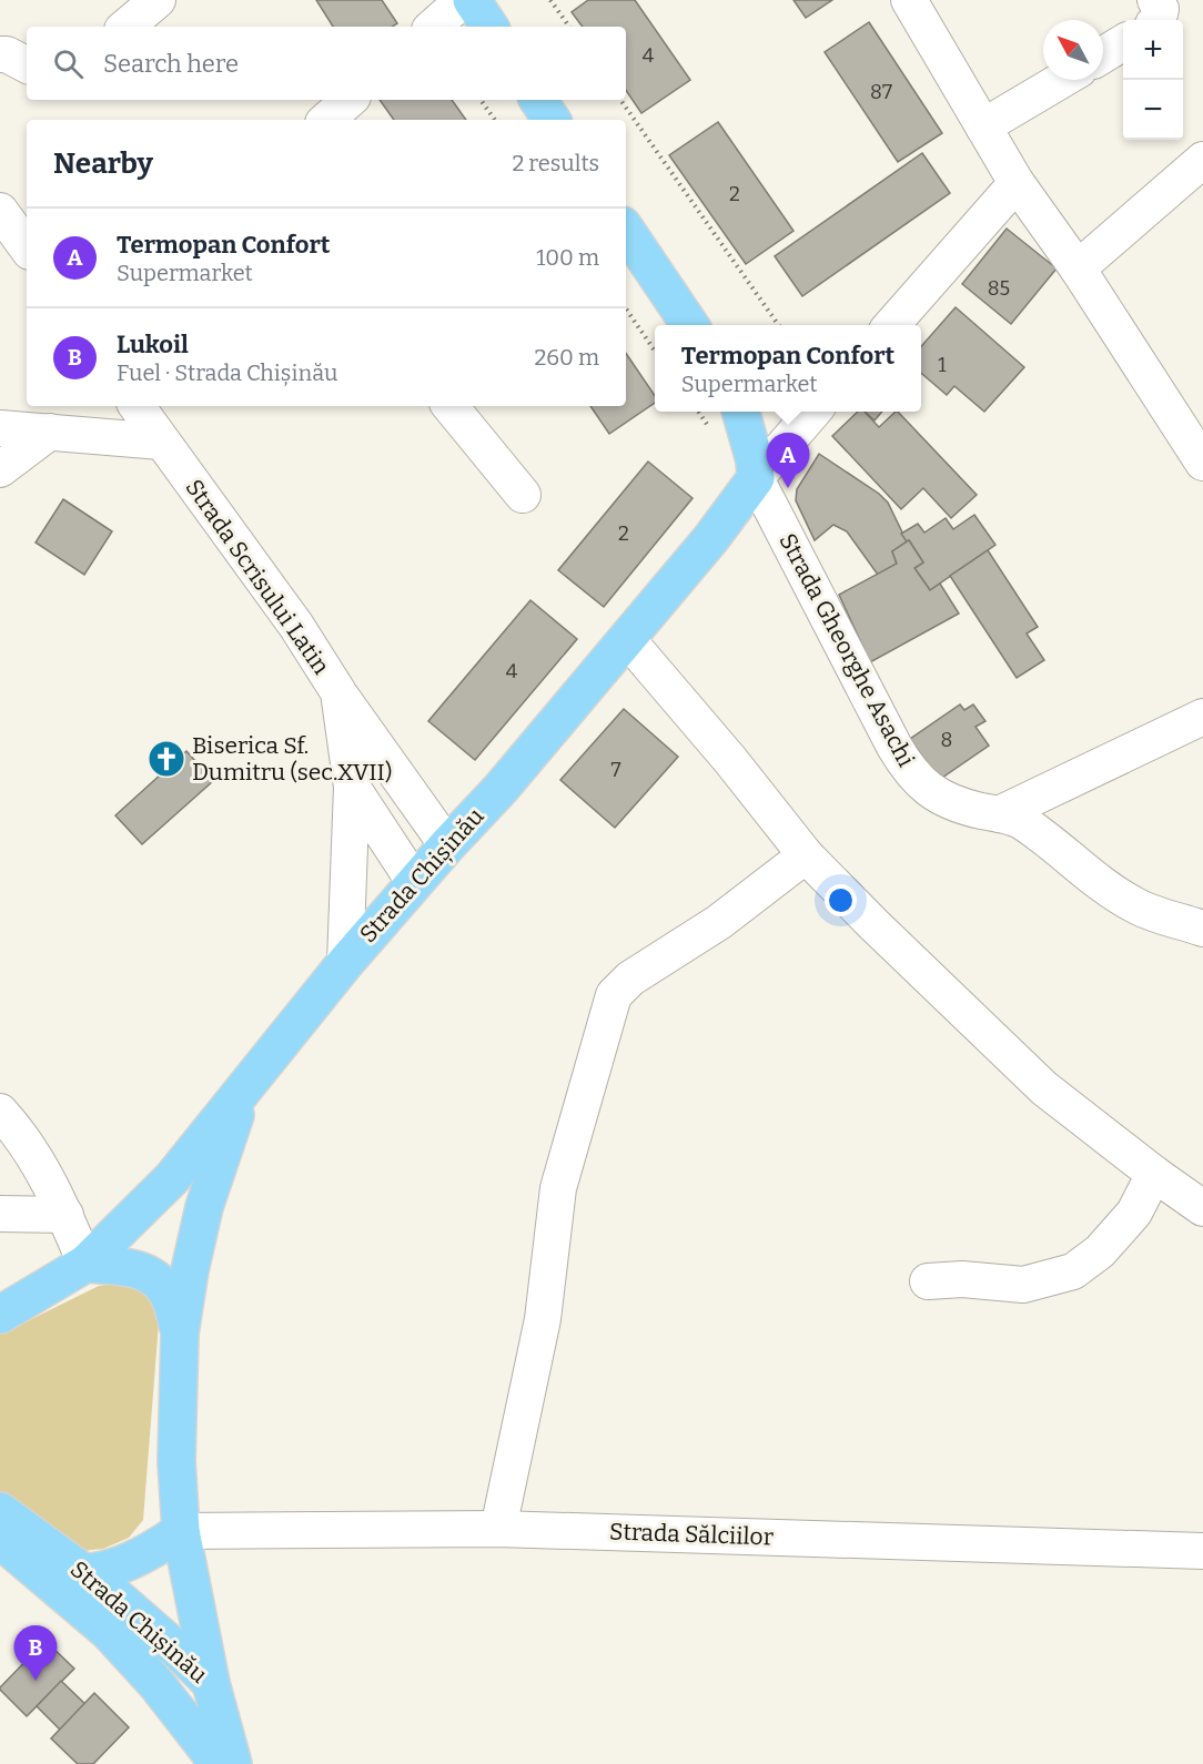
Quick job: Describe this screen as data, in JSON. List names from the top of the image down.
{
  "streets": {
    "main road": ["Strada Chișinău"],
    "street": ["Strada Scrisului Latin", "Strada Gheorghe Asachi", "Strada Sălciilor"]
  },
  "crossings": [
    ["Strada Scrisului Latin", "Strada Chișinău"],
    ["Strada Gheorghe Asachi", "Strada Chișinău"]
  ],
  "places": {
    "church": ["Biserica Sf. Dumitru (sec.XVII)"]
  },
  "house_numbers": [
    "4",
    "87",
    "2",
    "85",
    "1",
    "2",
    "4",
    "8",
    "7"
  ],
  "north": "top left",
  "page": {
    "map_buttons": ["+", "−"],
    "search": "Search here",
    "heading": ["Nearby", "2 results"],
    "list": [
      {
        "mark": "A",
        "name": "Termopan Confort",
        "note": "Supermarket",
        "value": "100 m"
      },
      {
        "mark": "B",
        "name": "Lukoil",
        "note": "Fuel · Strada Chișinău",
        "value": "260 m"
      }
    ],
    "popup": ["Termopan Confort", "Supermarket"],
    "pins": ["A", "B"]
  }
}
